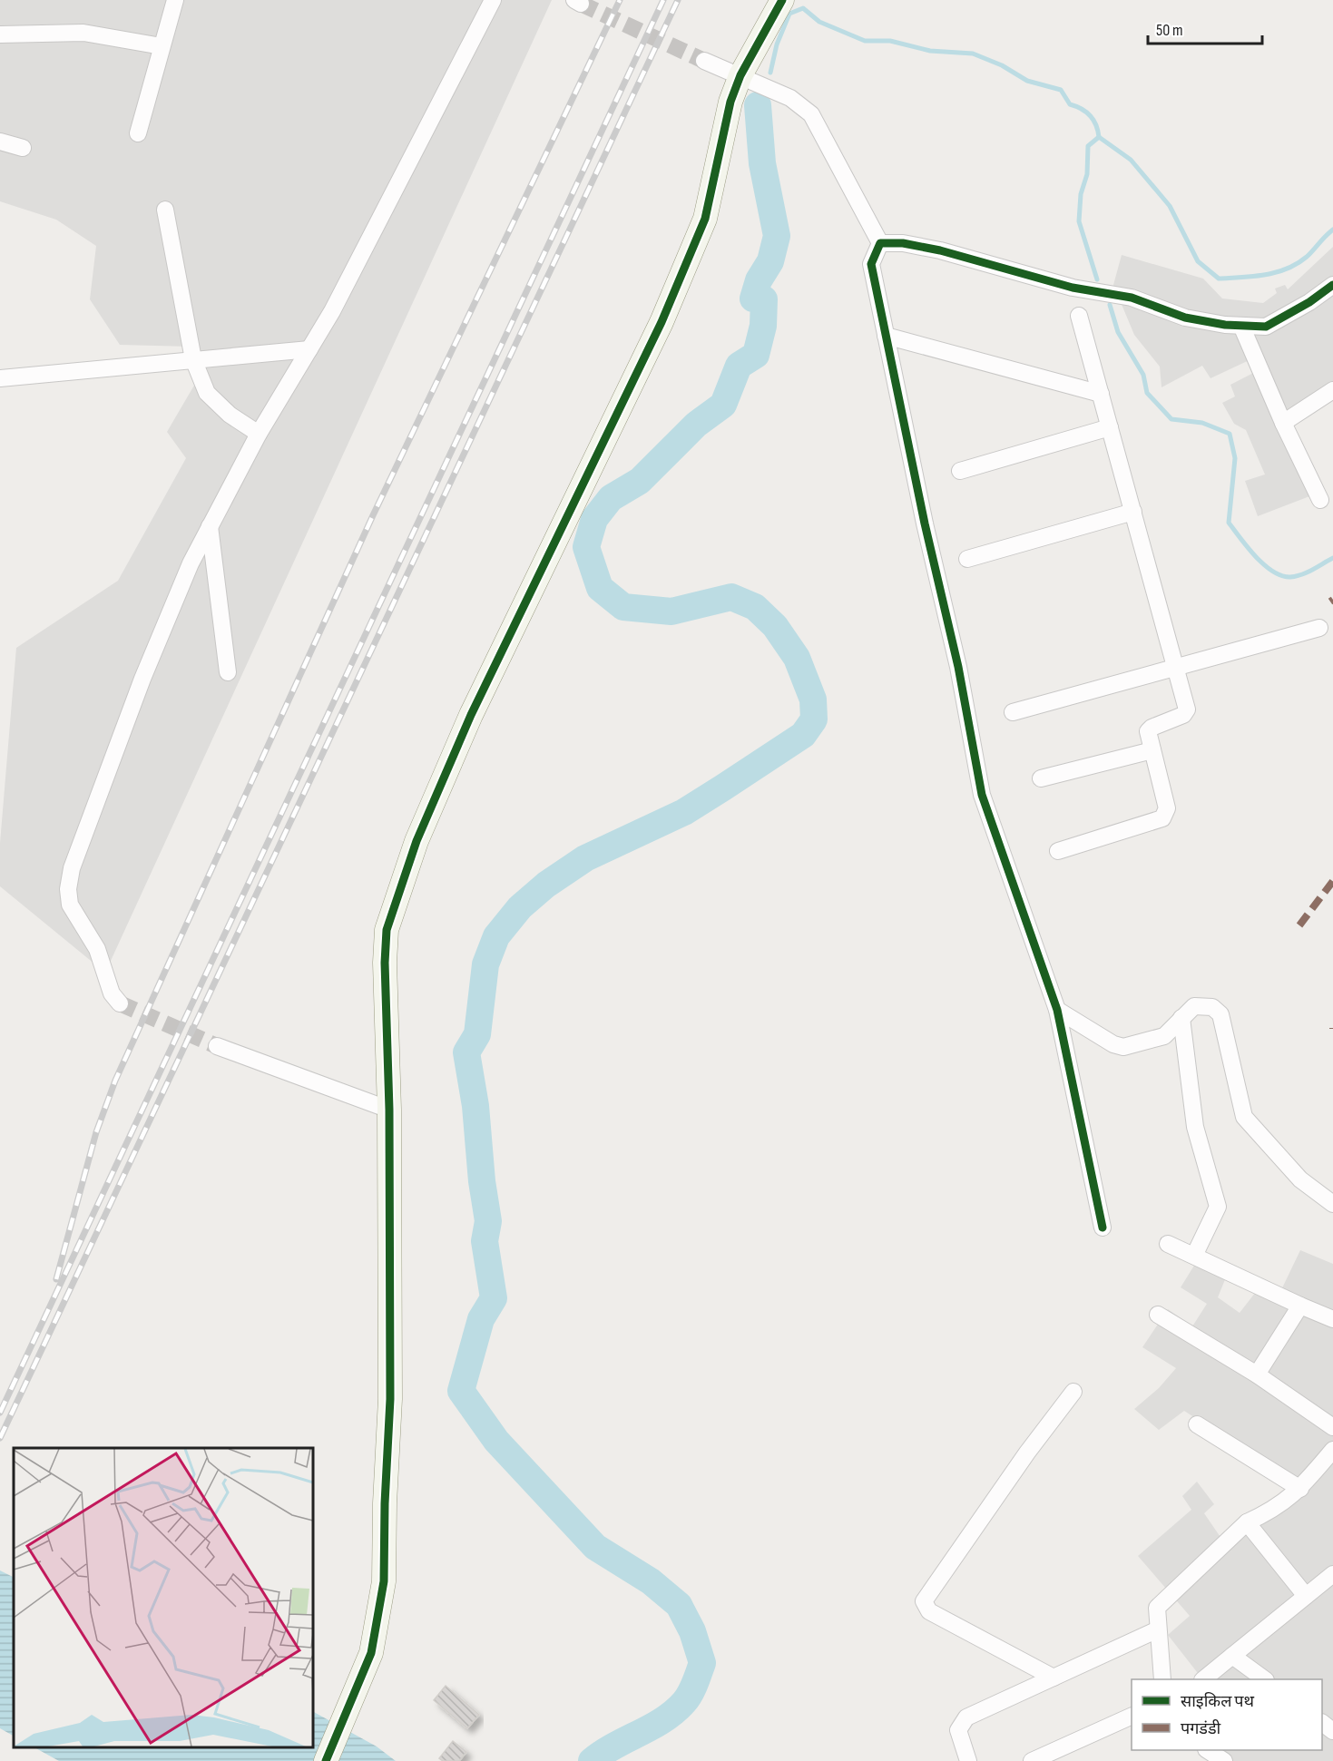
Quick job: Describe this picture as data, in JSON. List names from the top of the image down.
{
  "legend": ["साइकिल पथ", "पगडंडी"],
  "scale_bar": "50 m"
}
